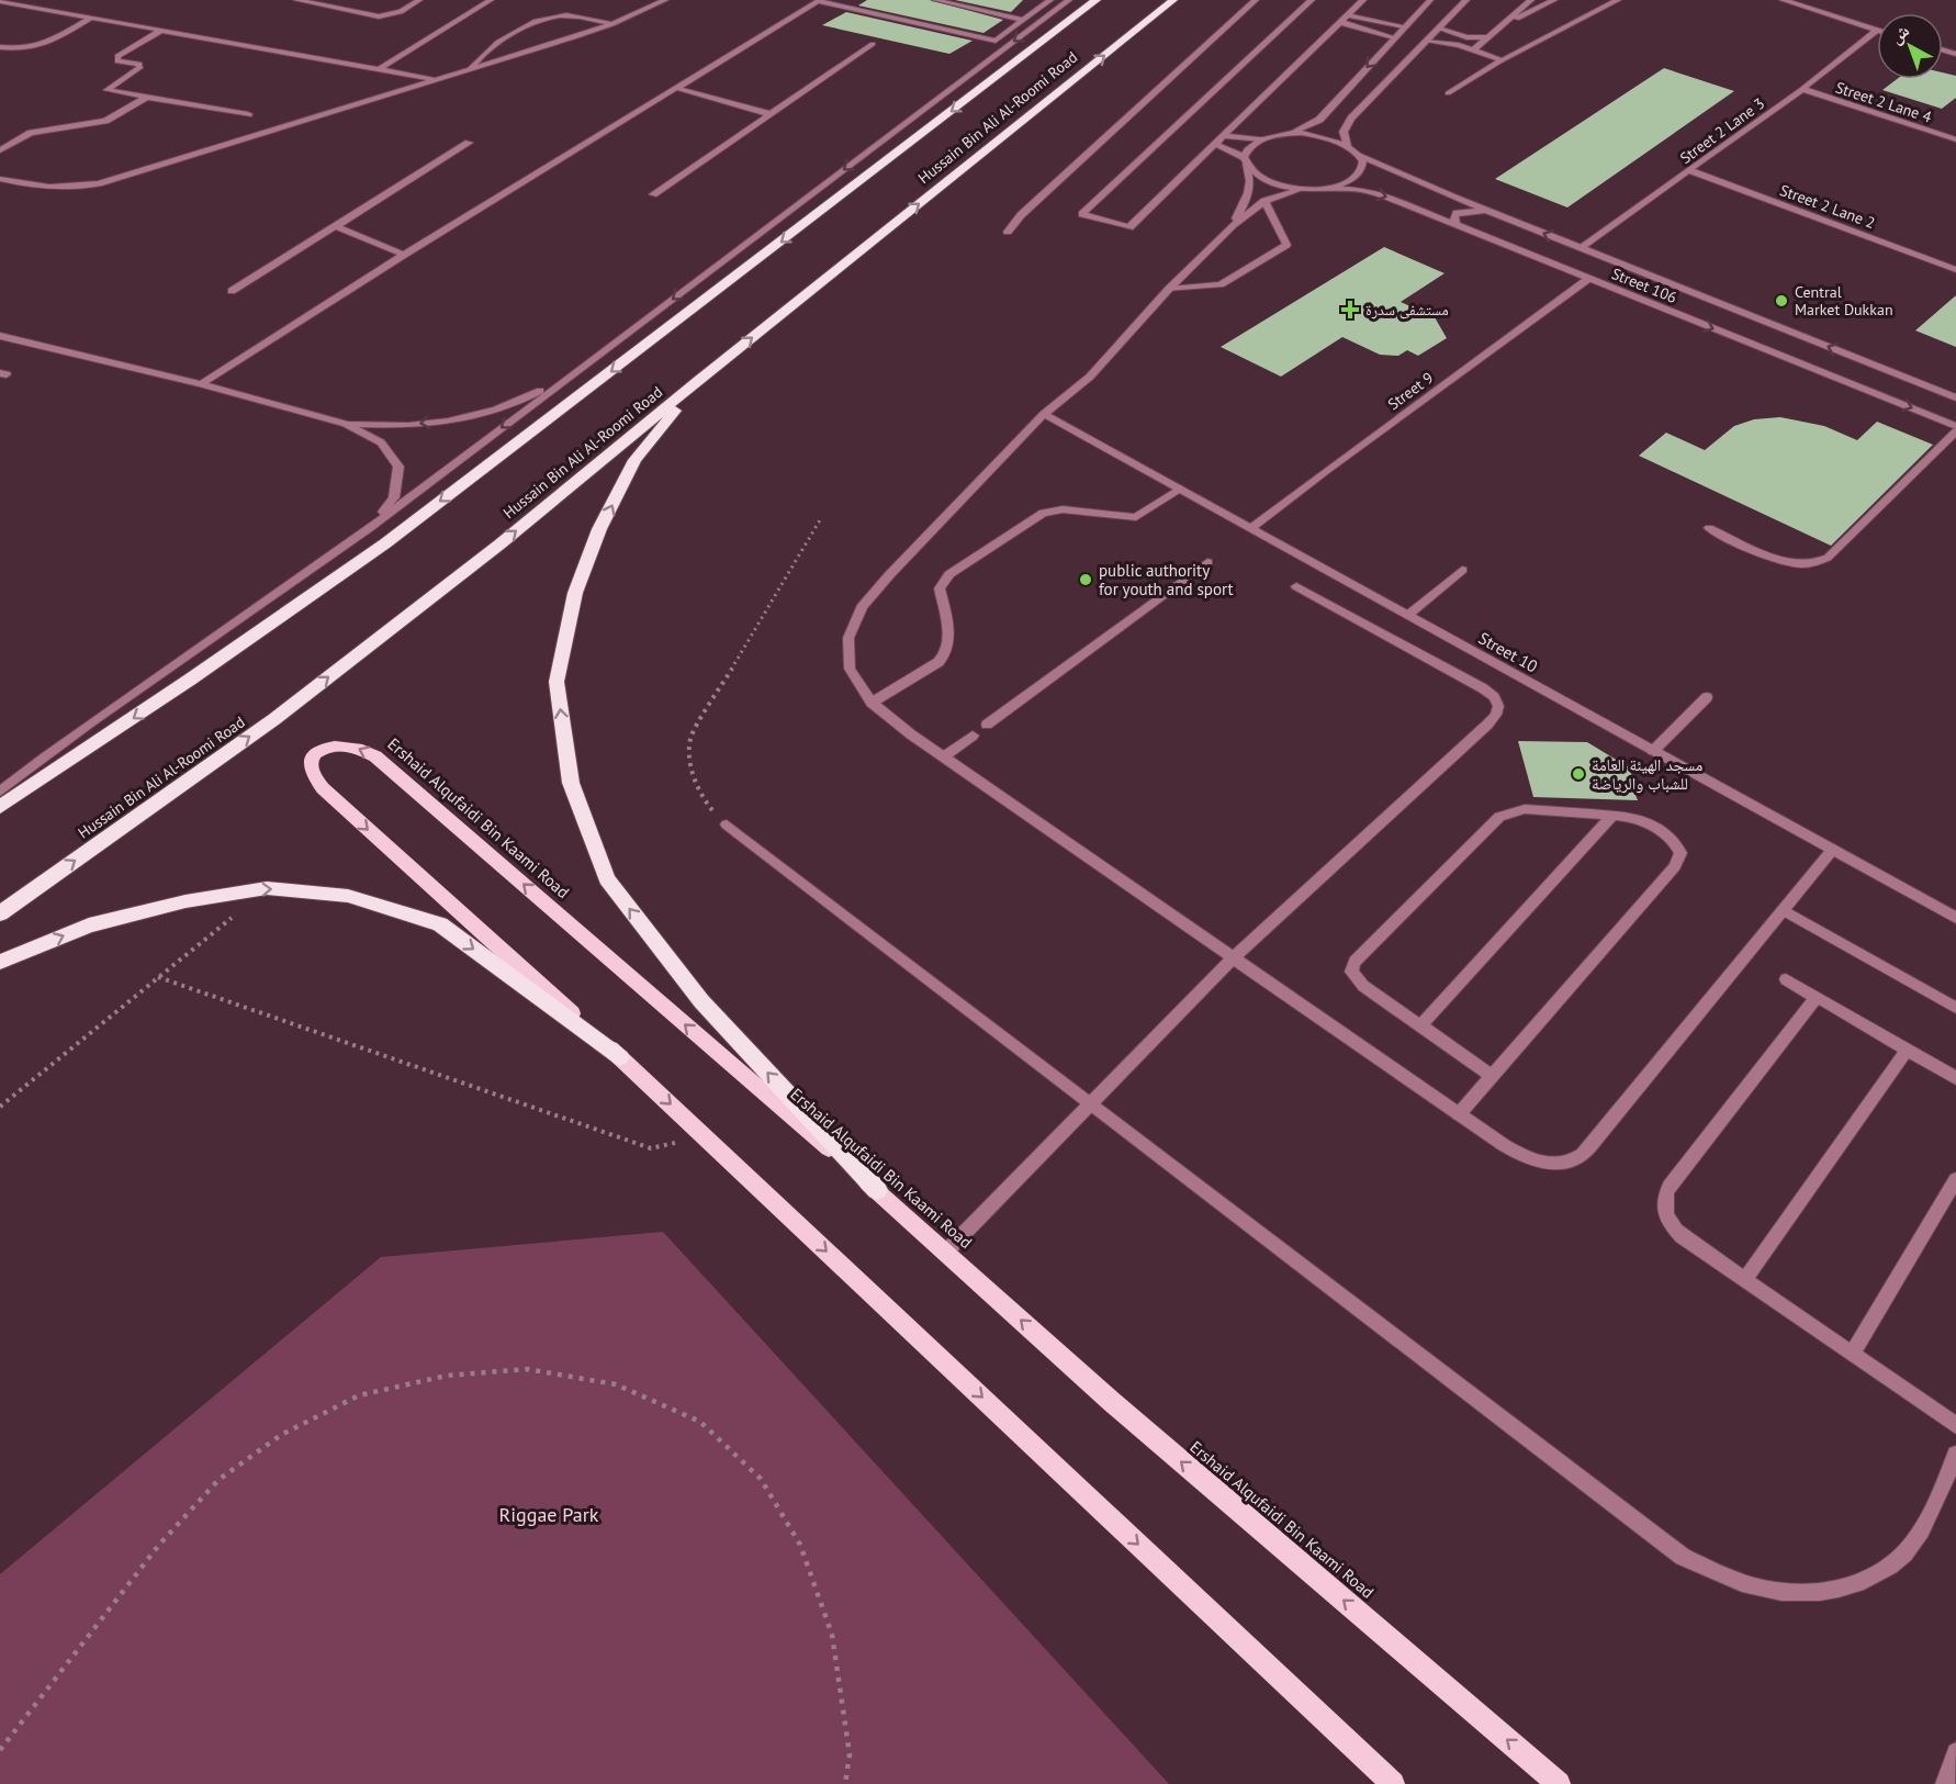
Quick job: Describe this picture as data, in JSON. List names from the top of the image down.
{
  "streets": {
    "highway": ["Hussain Bin Ali Al-Roomi Road"],
    "main road": ["Ershaid Alqufaidi Bin Kaami Road"],
    "street": [
      "Street 2 Lane 4",
      "Street 2 Lane 3",
      "Street 2 Lane 2",
      "Street 106",
      "Street 9",
      "Street 10"
    ]
  },
  "crossings": [
    ["Street 2 Lane 4", "Street 2 Lane 3"],
    ["Street 2 Lane 3", "Street 2 Lane 2"],
    ["Street 2 Lane 3", "Street 106"],
    ["Street 106", "Street 9"],
    ["Street 9", "Street 10"]
  ],
  "parks": ["Riggae Park"],
  "places": {
    "other": ["Central Market Dukkan", "public authority for youth and sport", "مسجد الهيئة العامة للشباب والرياضة"],
    "health": ["مستشفى سدرة"]
  },
  "north": "top left"
}
